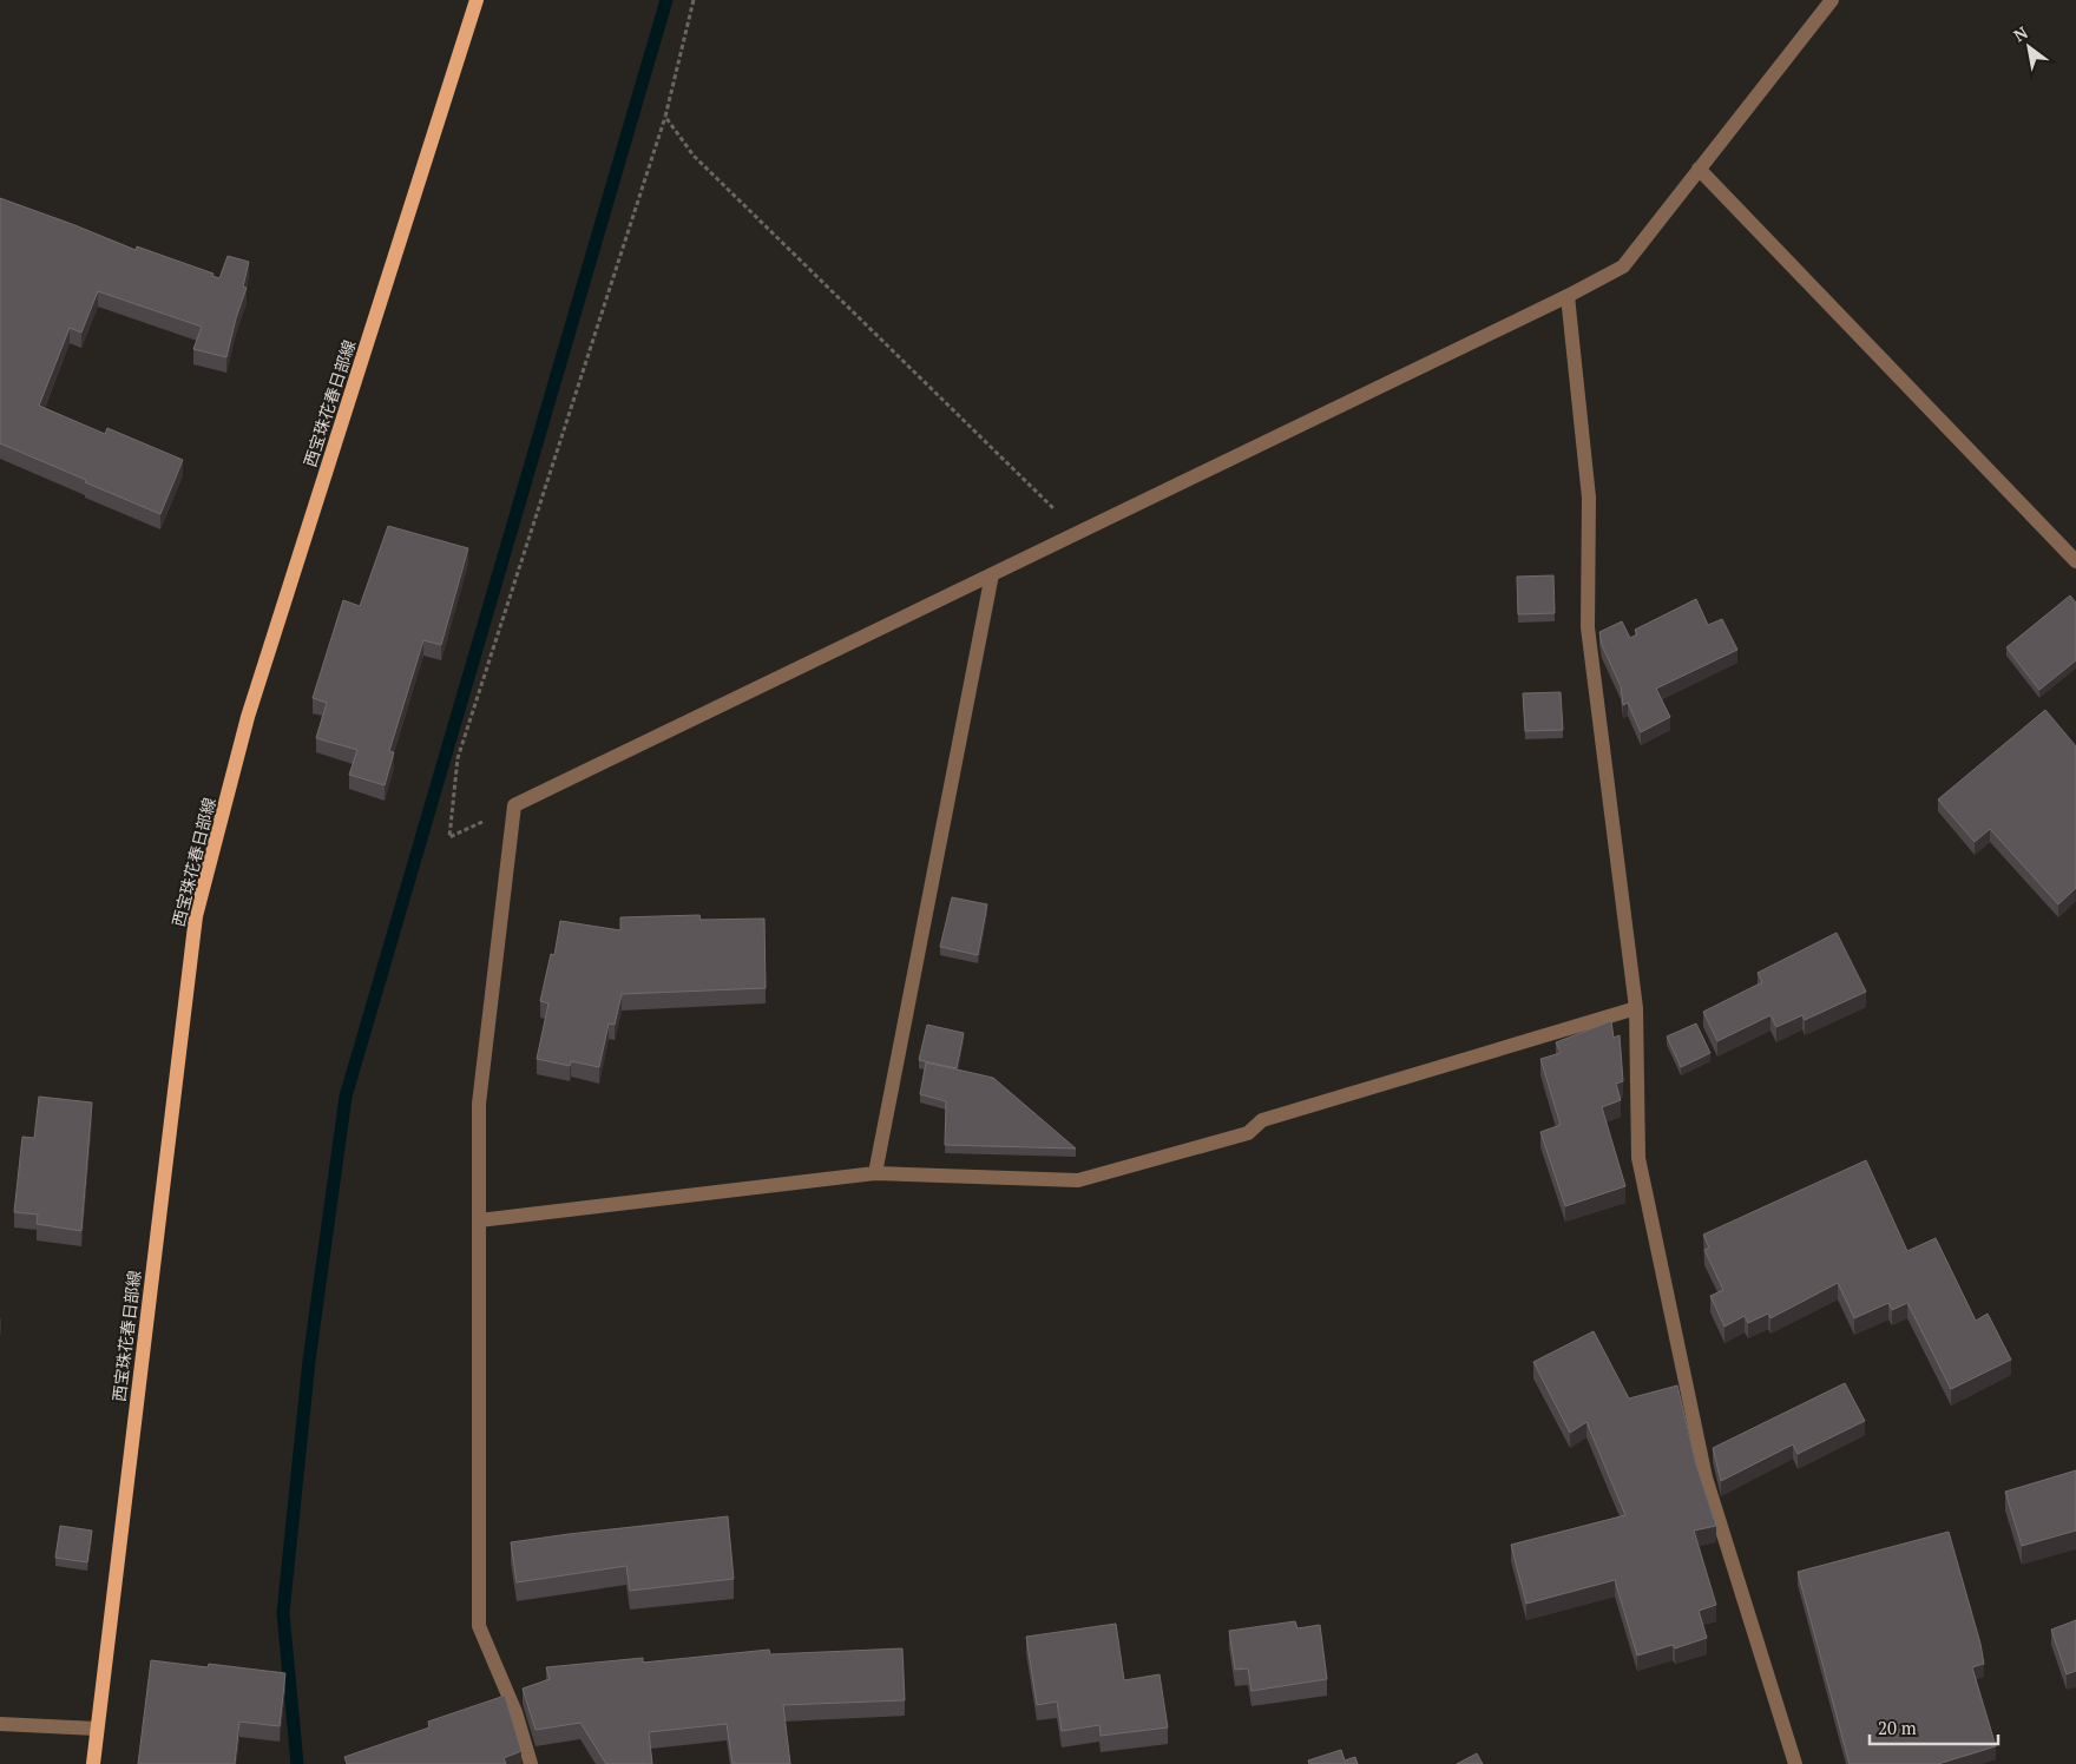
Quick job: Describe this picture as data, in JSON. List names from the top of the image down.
{
  "streets": {
    "main road": ["西宝珠花春日部線"]
  },
  "scale_bar": "20 m",
  "north": "top left"
}
